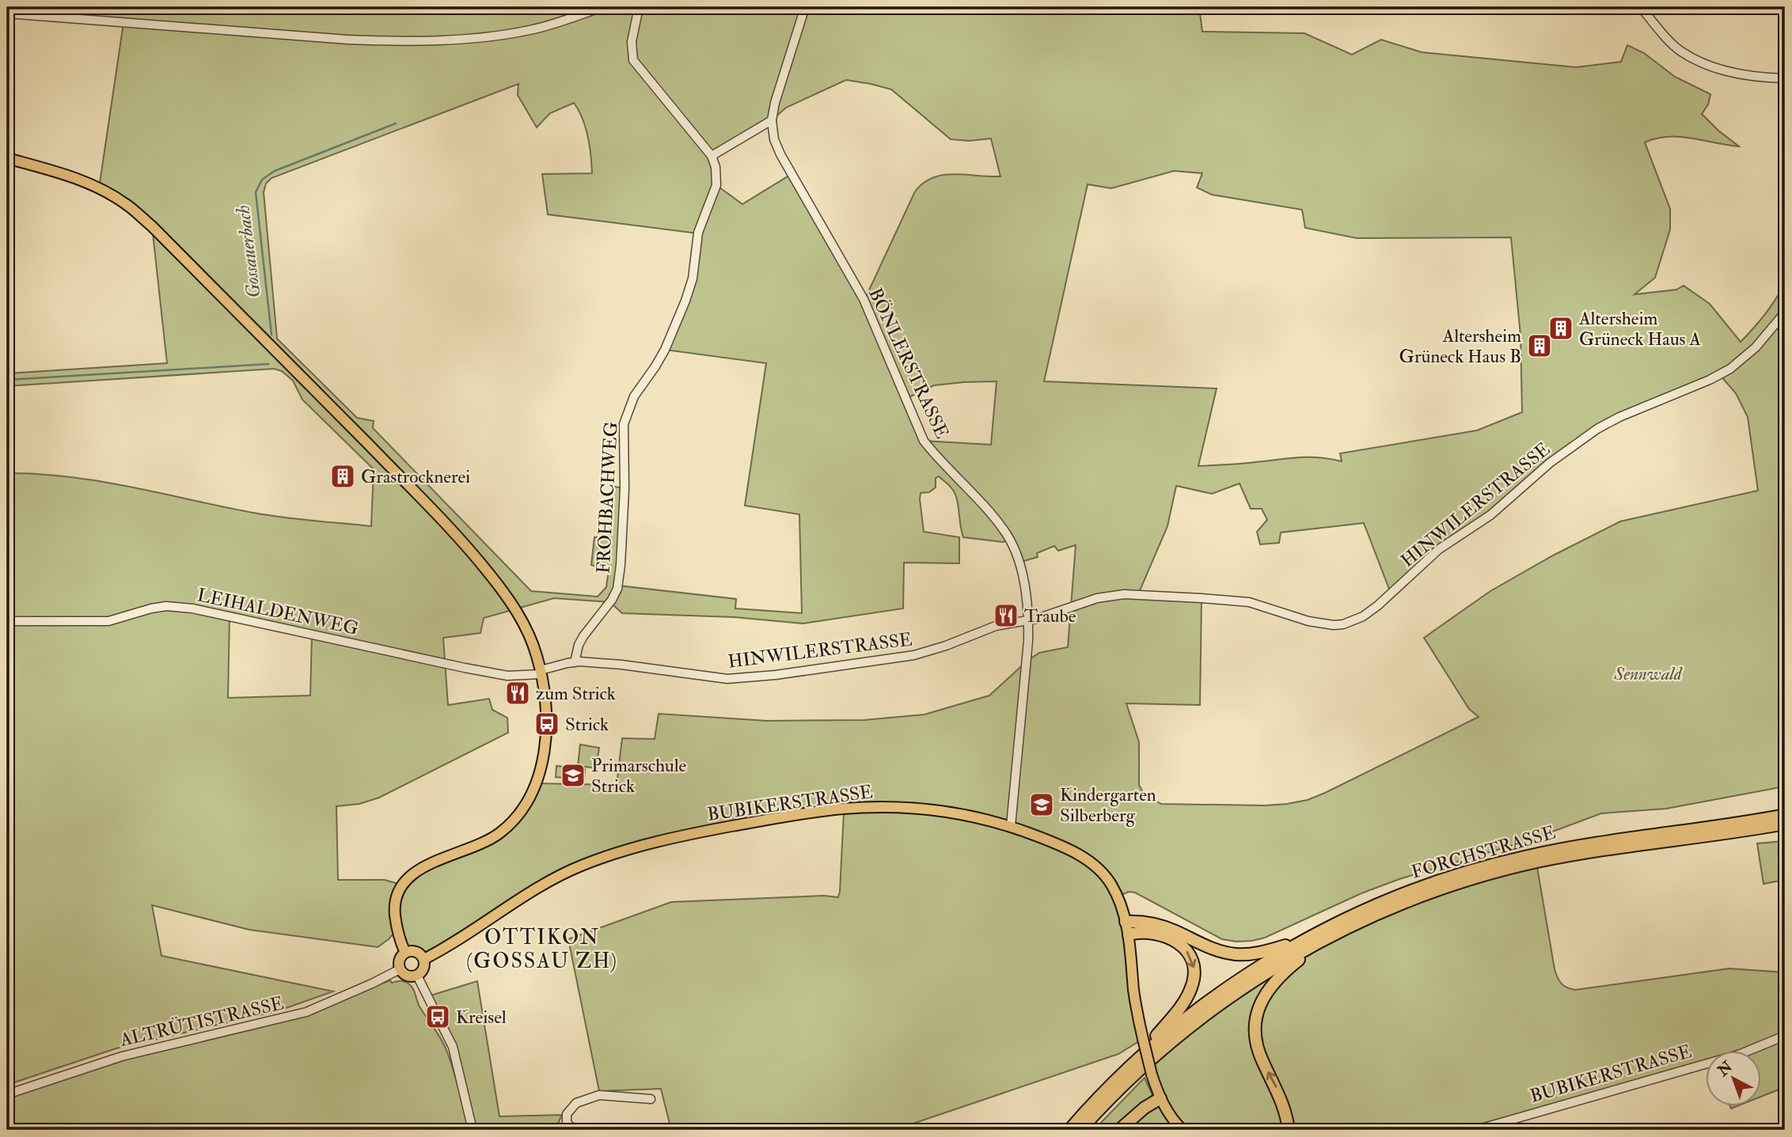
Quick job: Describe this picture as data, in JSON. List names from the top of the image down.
{
  "streets": {
    "highway": ["FORCHSTRASSE"],
    "main road": ["BUBIKERSTRASSE"],
    "street": [
      "BÖNLERSTRASSE",
      "FROHBACHWEG",
      "HINWILERSTRASSE",
      "LEIHALDENWEG",
      "ALTRÜTISTRASSE"
    ]
  },
  "crossings": [
    ["BÖNLERSTRASSE", "HINWILERSTRASSE"],
    ["BÖNLERSTRASSE", "BUBIKERSTRASSE"],
    ["FROHBACHWEG", "HINWILERSTRASSE"],
    ["HINWILERSTRASSE", "LEIHALDENWEG"],
    ["BUBIKERSTRASSE", "ALTRÜTISTRASSE"]
  ],
  "districts": ["OTTIKON (GOSSAU ZH)"],
  "water": ["Gossauerbach"],
  "parks": ["Sennwald"],
  "places": {
    "building": ["Altersheim Grüneck Haus A", "Altersheim Grüneck Haus B", "Grastrocknerei"],
    "restaurant": ["Traube", "zum Strick"],
    "bus stop": ["Strick", "Kreisel"],
    "school or university": ["Primarschule Strick", "Kindergarten Silberberg"]
  },
  "north": "top left"
}
